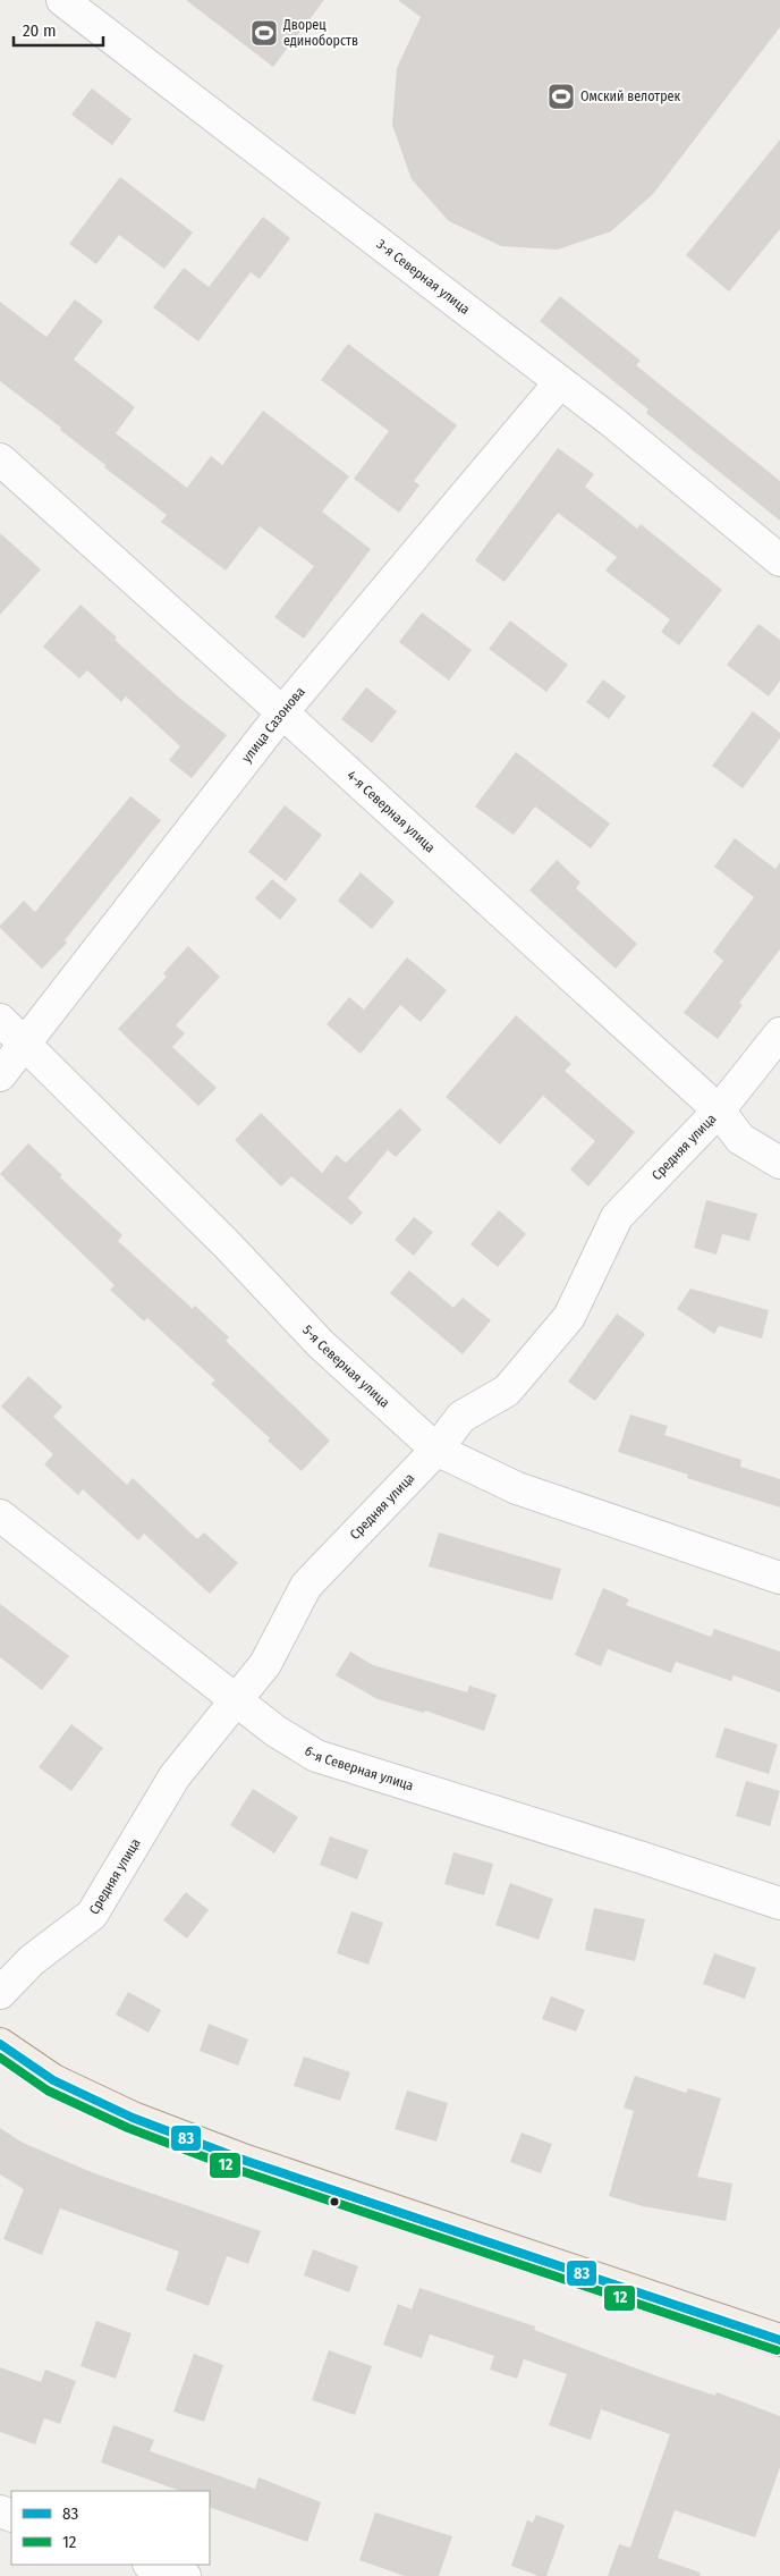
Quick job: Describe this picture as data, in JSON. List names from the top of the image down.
{
  "streets": {
    "street": [
      "3-я Северная улица",
      "улица Сазонова",
      "4-я Северная улица",
      "Средняя улица",
      "5-я Северная улица",
      "6-я Северная улица"
    ]
  },
  "crossings": [
    ["3-я Северная улица", "улица Сазонова"],
    ["улица Сазонова", "4-я Северная улица"],
    ["улица Сазонова", "5-я Северная улица"],
    ["4-я Северная улица", "Средняя улица"],
    ["Средняя улица", "5-я Северная улица"],
    ["Средняя улица", "6-я Северная улица"]
  ],
  "places": {
    "sports": ["Дворец единоборств", "Омский велотрек"]
  },
  "lines": ["transit line 83", "transit line 12"],
  "legend": ["83", "12"],
  "scale_bar": "20 m"
}
